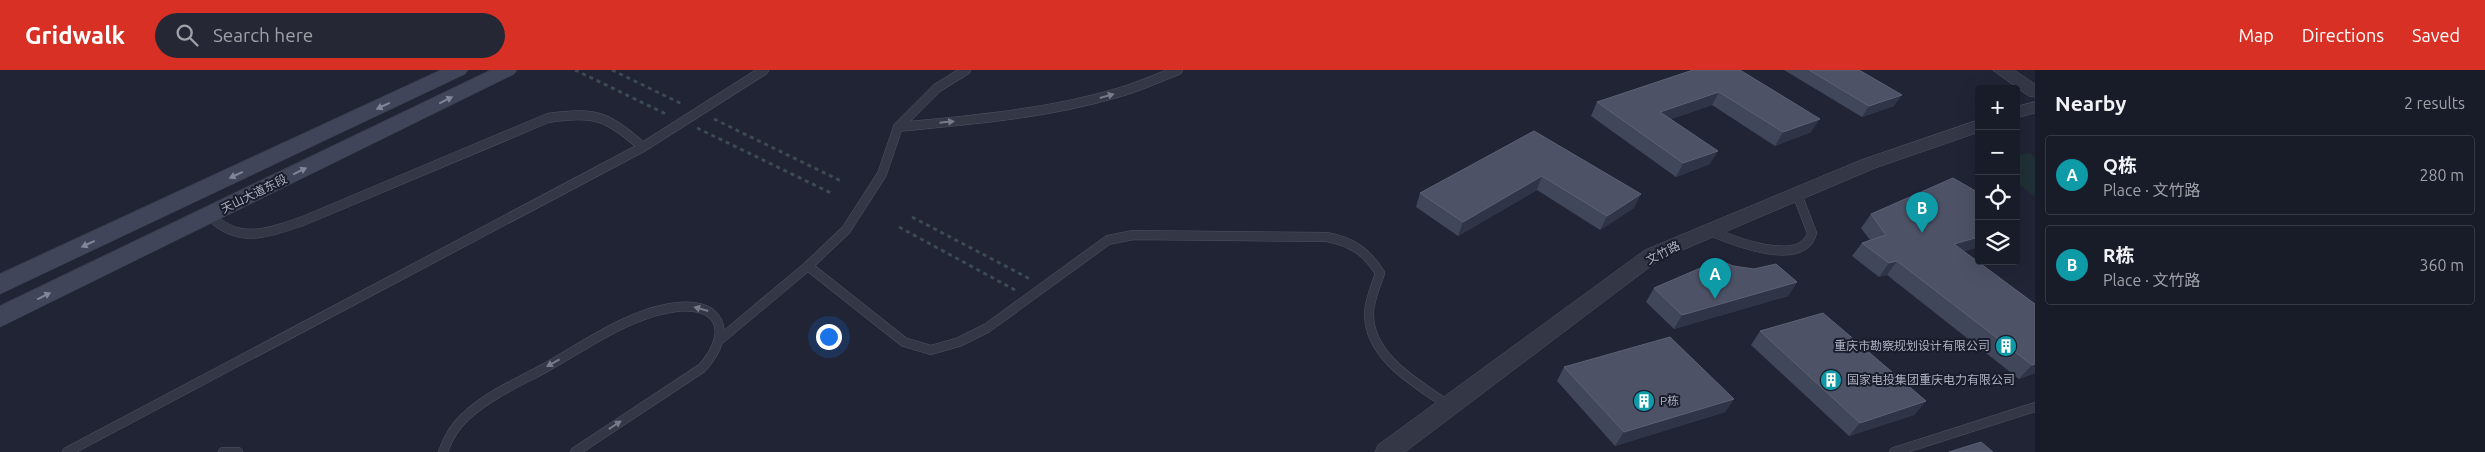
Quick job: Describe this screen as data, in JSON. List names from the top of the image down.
{
  "streets": {
    "main road": ["天山大道东段"],
    "street": ["文竹路"]
  },
  "places": {
    "building": ["重庆市勘察规划设计有限公司", "国家电投集团重庆电力有限公司", "P栋"]
  },
  "page": {
    "header": "Gridwalk",
    "search": "Search here",
    "nav": ["Map", "Directions", "Saved"],
    "heading": ["Nearby", "2 results"],
    "map_buttons": ["+", "−"],
    "list": [
      {
        "mark": "A",
        "name": "Q栋",
        "note": "Place · 文竹路",
        "value": "280 m"
      },
      {
        "mark": "B",
        "name": "R栋",
        "note": "Place · 文竹路",
        "value": "360 m"
      }
    ],
    "pins": ["B", "A"]
  }
}
